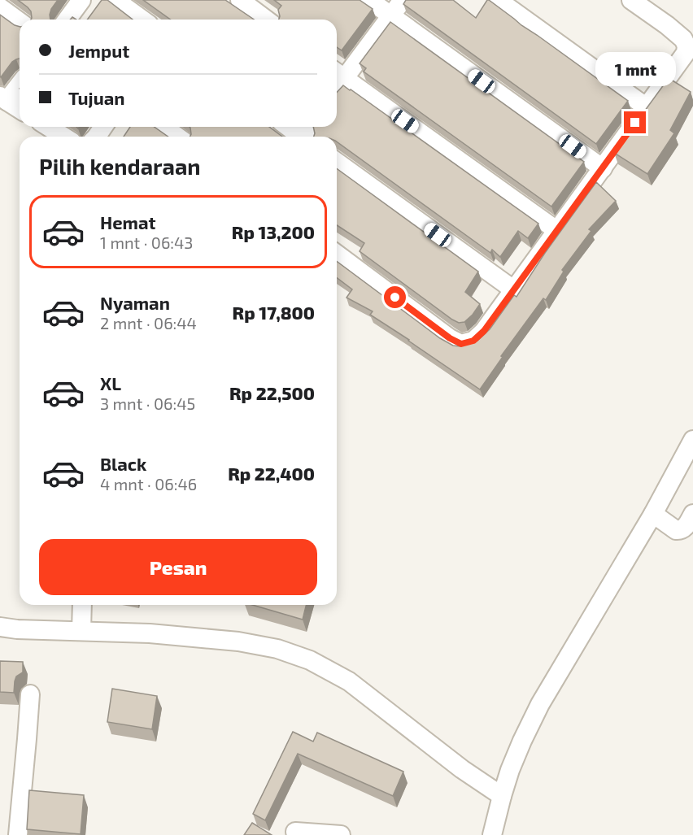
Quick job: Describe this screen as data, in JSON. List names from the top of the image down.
{
  "page": {
    "banner": ["Jemput", "Tujuan"],
    "bubble": "1 mnt",
    "heading": "Pilih kendaraan",
    "list": [
      {
        "name": "Hemat",
        "note": "1 mnt · 06:43",
        "value": "Rp 13,200"
      },
      {
        "name": "Nyaman",
        "note": "2 mnt · 06:44",
        "value": "Rp 17,800"
      },
      {
        "name": "XL",
        "note": "3 mnt · 06:45",
        "value": "Rp 22,500"
      },
      {
        "name": "Black",
        "note": "4 mnt · 06:46",
        "value": "Rp 22,400"
      }
    ],
    "buttons": "Pesan"
  }
}
